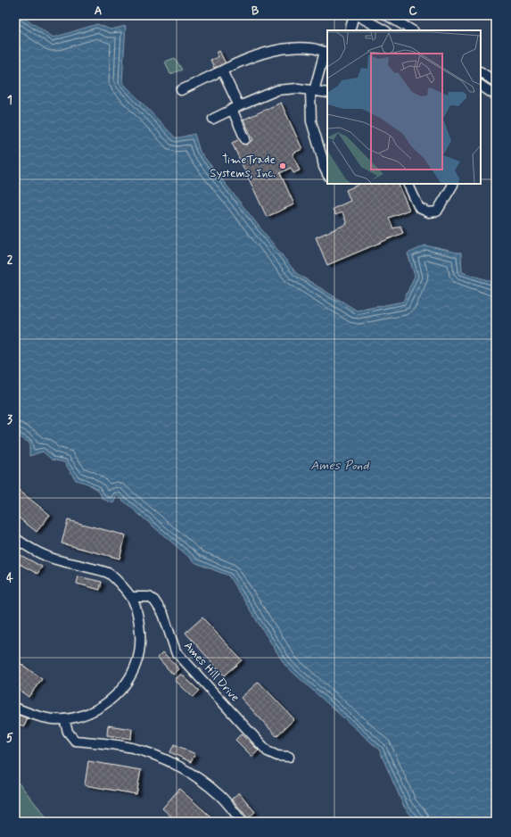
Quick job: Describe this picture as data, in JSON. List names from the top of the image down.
{
  "streets": {
    "street": ["Ames Hill Drive"]
  },
  "water": ["Ames Pond"],
  "places": ["TimeTrade Systems, Inc."],
  "grid": {
    "columns": ["A", "B", "C"],
    "rows": [
      "1",
      "2",
      "3",
      "4",
      "5"
    ]
  }
}
